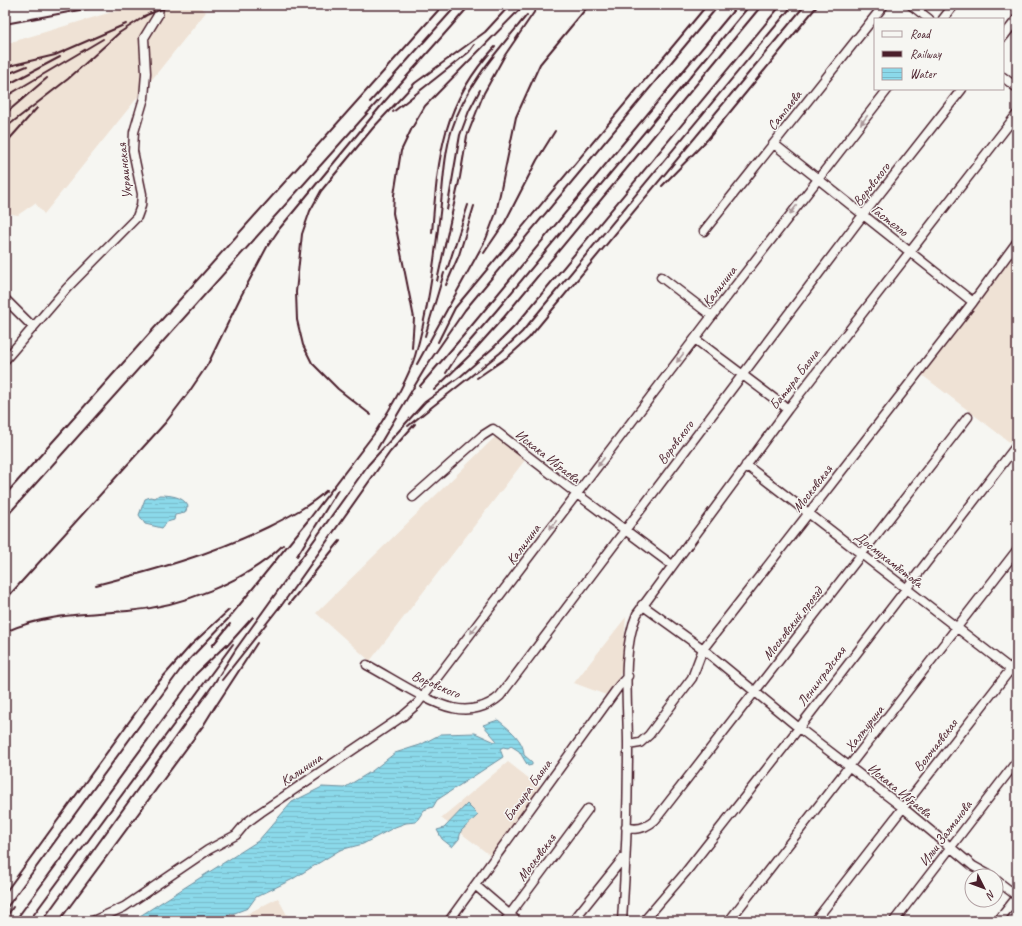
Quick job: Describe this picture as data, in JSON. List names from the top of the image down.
{
  "streets": {
    "street": [
      "Сатпаева",
      "Украинская",
      "Воровского",
      "Гастелло",
      "Калинина",
      "Батыра Баяна",
      "Искака Ибраева",
      "Московская",
      "Досмухамбетова",
      "Московский проезд",
      "Ленинградская",
      "Халтурина",
      "Волочаевская",
      "Ильи Залманова"
    ]
  },
  "crossings": [
    ["Сатпаева", "Гастелло"],
    ["Воровского", "Гастелло"],
    ["Воровского", "Калинина"],
    ["Воровского", "Искака Ибраева"],
    ["Гастелло", "Калинина"],
    ["Гастелло", "Батыра Баяна"],
    ["Гастелло", "Московская"],
    ["Калинина", "Искака Ибраева"],
    ["Батыра Баяна", "Искака Ибраева"],
    ["Батыра Баяна", "Московская"],
    ["Батыра Баяна", "Досмухамбетова"],
    ["Батыра Баяна", "Московский проезд"],
    ["Искака Ибраева", "Московская"],
    ["Искака Ибраева", "Московский проезд"],
    ["Искака Ибраева", "Ленинградская"],
    ["Искака Ибраева", "Халтурина"],
    ["Искака Ибраева", "Волочаевская"],
    ["Искака Ибраева", "Ильи Залманова"],
    ["Московская", "Досмухамбетова"],
    ["Досмухамбетова", "Московский проезд"],
    ["Досмухамбетова", "Ленинградская"],
    ["Досмухамбетова", "Халтурина"],
    ["Досмухамбетова", "Волочаевская"]
  ],
  "one_way": ["Калинина"],
  "legend": ["Road", "Railway", "Water"],
  "north": "bottom right"
}
